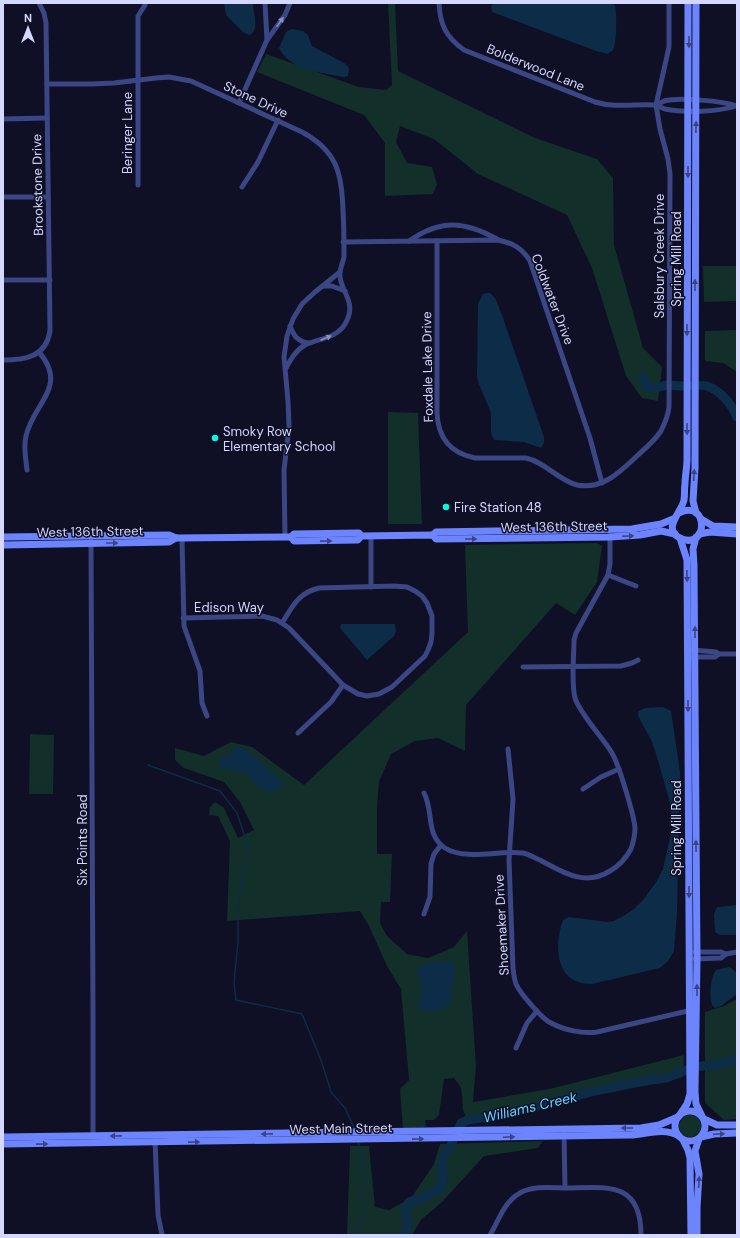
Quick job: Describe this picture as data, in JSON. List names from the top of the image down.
{
  "streets": {
    "street": [
      "Bolderwood Lane",
      "Stone Drive",
      "Beringer Lane",
      "Brookstone Drive",
      "Salsbury Creek Drive",
      "Spring Mill Road",
      "Coldwater Drive",
      "Foxdale Lake Drive",
      "West 136th Street",
      "Edison Way",
      "Six Points Road",
      "Shoemaker Drive",
      "West Main Street"
    ]
  },
  "crossings": [
    ["Bolderwood Lane", "Salsbury Creek Drive"],
    ["Bolderwood Lane", "Spring Mill Road"],
    ["Stone Drive", "Beringer Lane"],
    ["Stone Drive", "Brookstone Drive"],
    ["Stone Drive", "Coldwater Drive"],
    ["Salsbury Creek Drive", "Coldwater Drive"],
    ["Salsbury Creek Drive", "Foxdale Lake Drive"],
    ["Spring Mill Road", "West 136th Street"],
    ["Spring Mill Road", "Shoemaker Drive"],
    ["Spring Mill Road", "West Main Street"],
    ["Coldwater Drive", "Foxdale Lake Drive"],
    ["West 136th Street", "Six Points Road"],
    ["Six Points Road", "West Main Street"]
  ],
  "water": ["Williams Creek"],
  "places": ["Smoky Row Elementary School", "Fire Station 48"],
  "north": "top"
}
